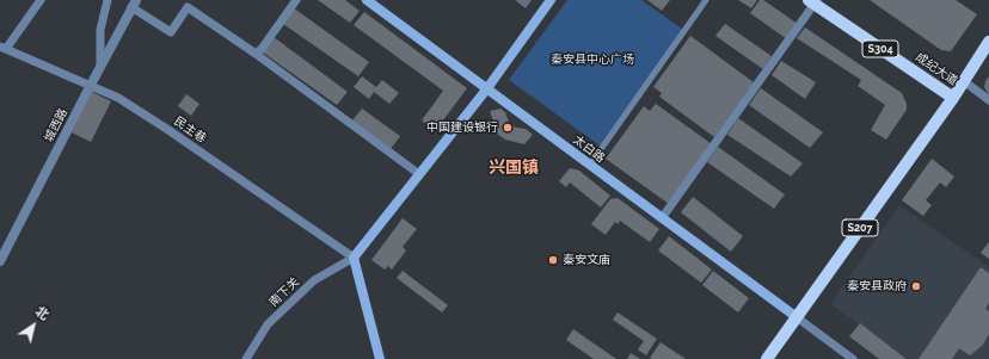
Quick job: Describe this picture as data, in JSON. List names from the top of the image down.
{
  "streets": {
    "main road": [
      "S304",
      "成纪大道",
      "太白路",
      "S207"
    ],
    "street": ["城西路", "民主巷", "南下关"]
  },
  "crossings": [
    ["成纪大道", "S207"],
    ["城西路", "民主巷"],
    ["民主巷", "南下关"],
    ["太白路", "S207"]
  ],
  "districts": ["兴国镇"],
  "parks": ["秦安县中心广场"],
  "places": ["中国建设银行", "秦安文庙", "秦安县政府"],
  "north": "top right"
}
